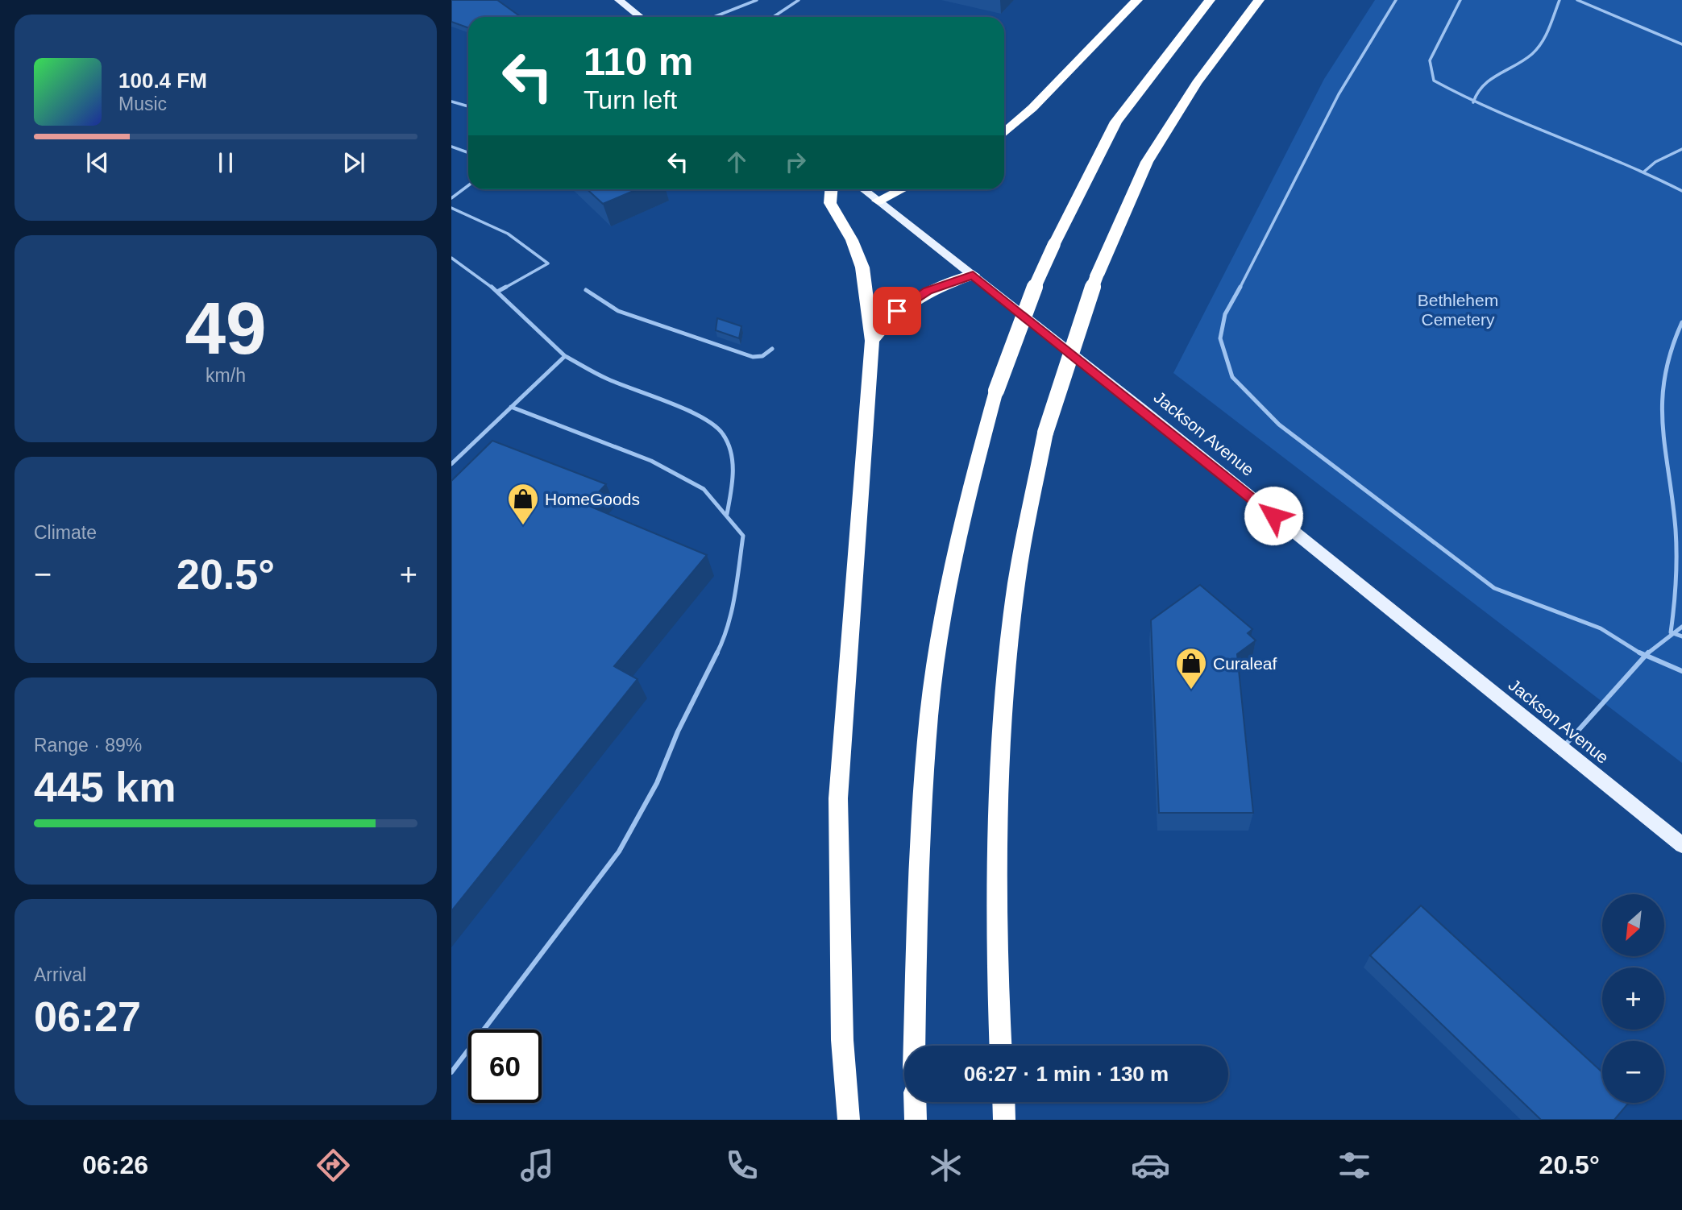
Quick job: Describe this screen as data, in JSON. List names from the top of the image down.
{
  "streets": {
    "main road": ["Jackson Avenue"]
  },
  "parks": ["Bethlehem Cemetery"],
  "places": {
    "shop": ["HomeGoods", "Curaleaf"]
  },
  "north": "bottom left",
  "page": {
    "turn": ["110 m", "Turn left"],
    "song": ["100.4 FM", "Music"],
    "tile": [
      ["49", "km/h"],
      "Climate",
      ["Range · 89%", "445 km"],
      ["Arrival", "06:27"]
    ],
    "heat": ["−", "20.5°", "+"],
    "map_buttons": ["+", "−"],
    "limit": "60",
    "trip": "06:27 · 1 min · 130 m",
    "tabs": ["06:26", "20.5°"]
  }
}
